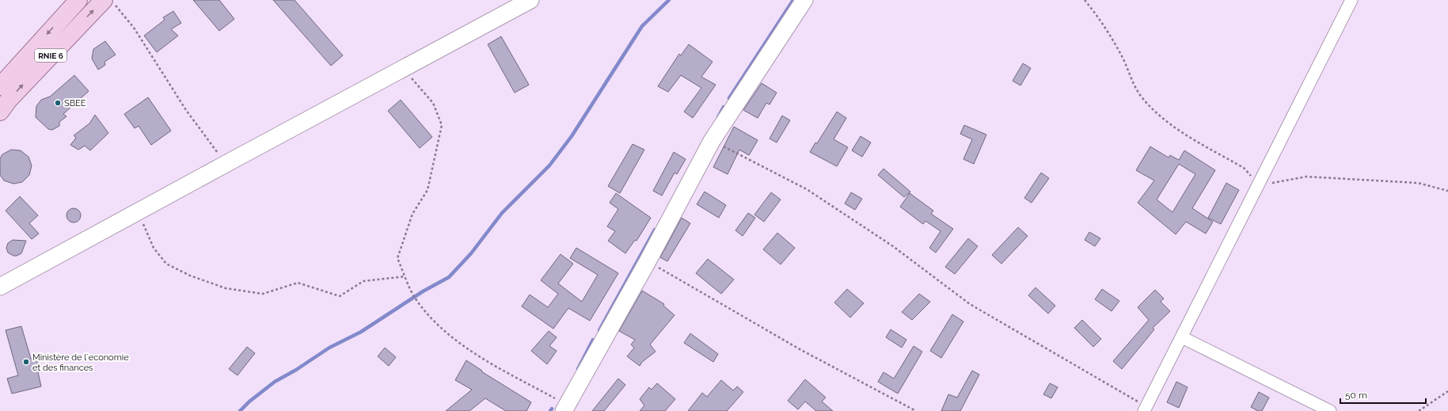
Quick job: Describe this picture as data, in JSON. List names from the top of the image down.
{
  "streets": {
    "main road": ["RNIE 6"]
  },
  "places": ["SBEE", "Ministère de l´economie et des finances"],
  "scale_bar": "50 m"
}
